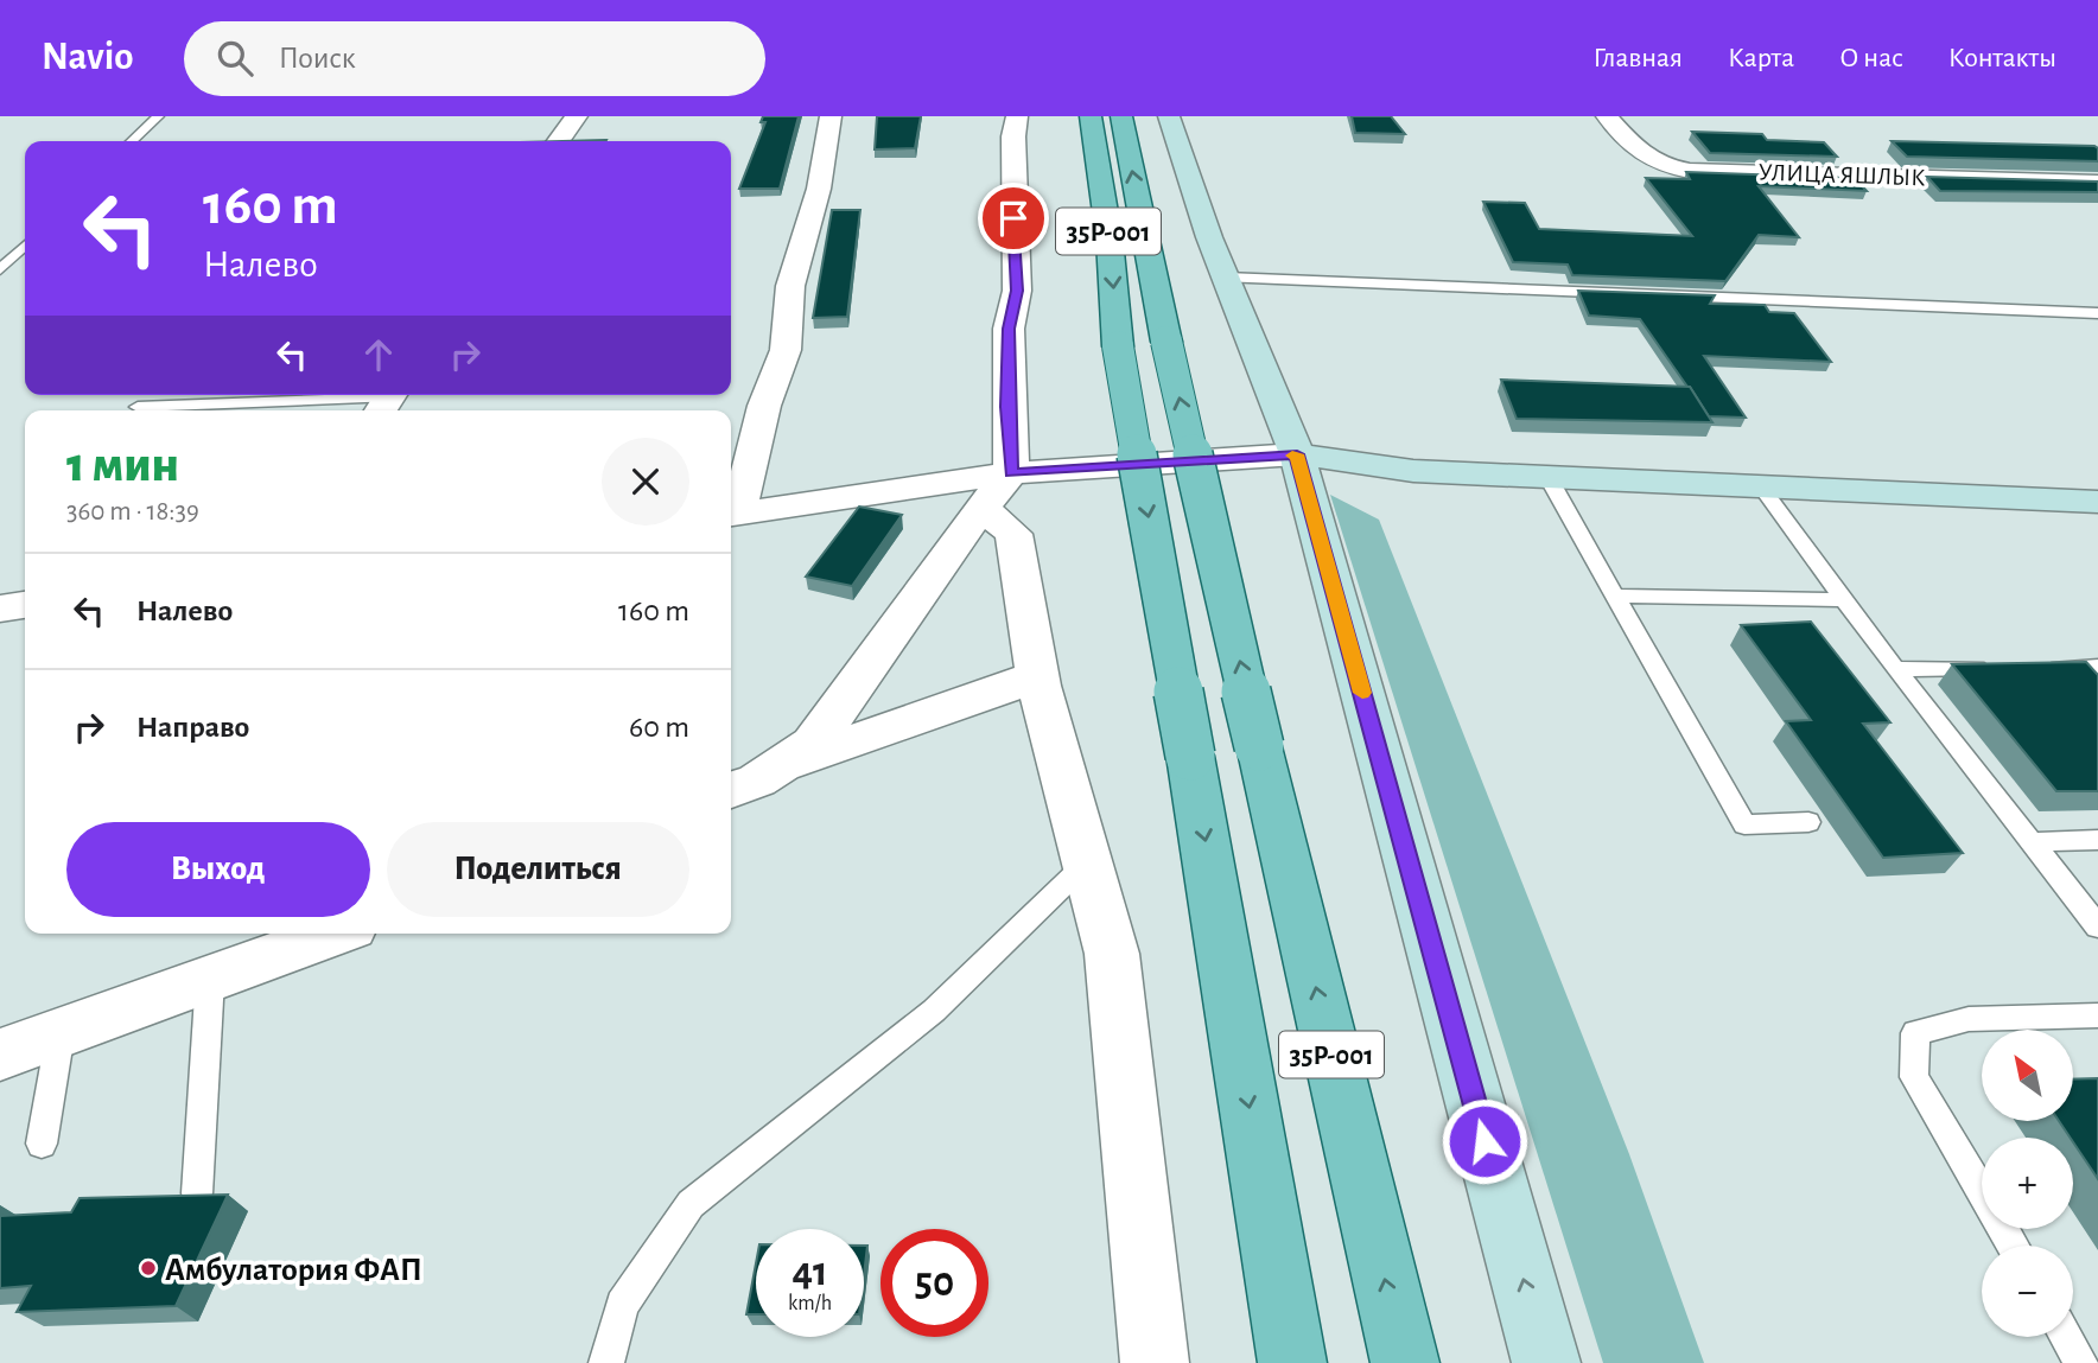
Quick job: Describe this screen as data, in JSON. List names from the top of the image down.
{
  "streets": {
    "main road": ["35Р-001"],
    "street": ["УЛИЦА ЯШЛЫК"]
  },
  "places": ["Амбулатория ФАП"],
  "north": "top left",
  "page": {
    "header": "Navio",
    "search": "Поиск",
    "nav": [
      "Главная",
      "Карта",
      "О нас",
      "Контакты"
    ],
    "turn": ["160 m", "Налево"],
    "heading": ["1 мин", "360 m · 18:39"],
    "list": [
      {
        "name": "Налево",
        "value": "160 m"
      },
      {
        "name": "Направо",
        "value": "60 m"
      }
    ],
    "buttons": ["Выход", "Поделиться"],
    "map_buttons": ["+", "−"],
    "speed": "41 km/h",
    "limit": "50"
  }
}
